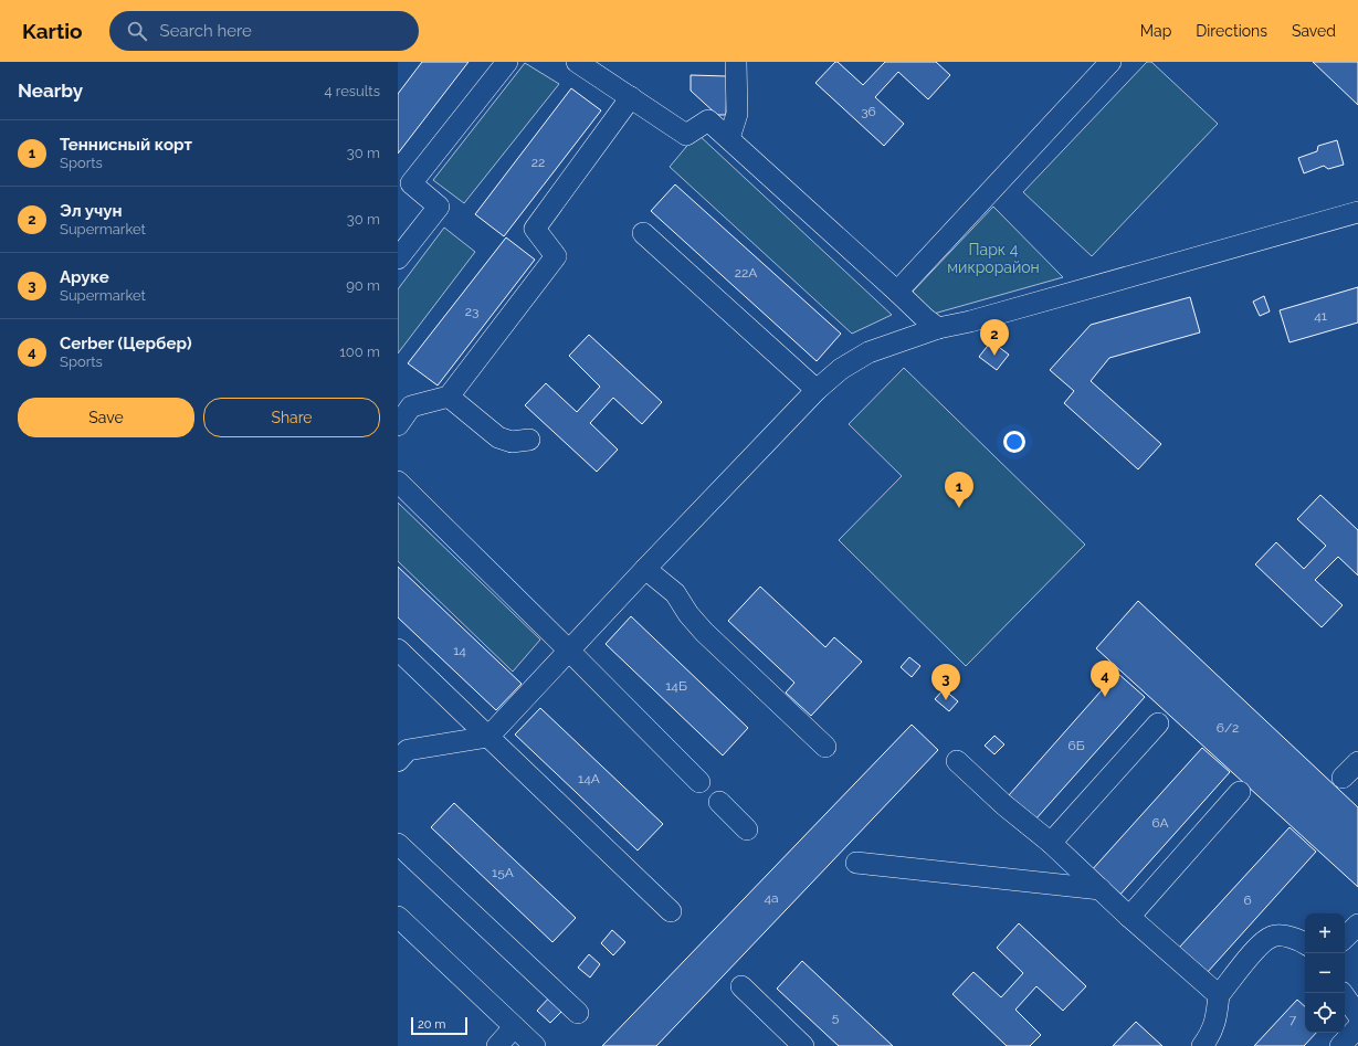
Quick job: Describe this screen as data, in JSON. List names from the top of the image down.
{
  "parks": ["Парк 4 микрорайон"],
  "house_numbers": [
    "36",
    "22",
    "22А",
    "23",
    "41",
    "14",
    "14Б",
    "6/2",
    "6Б",
    "14А",
    "6А",
    "15А",
    "4а",
    "6",
    "5",
    "7"
  ],
  "scale_bar": "20 m",
  "page": {
    "header": "Kartio",
    "search": "Search here",
    "nav": ["Map", "Directions", "Saved"],
    "heading": ["Nearby", "4 results"],
    "list": [
      {
        "mark": "1",
        "name": "Теннисный корт",
        "note": "Sports",
        "value": "30 m"
      },
      {
        "mark": "2",
        "name": "Эл учун",
        "note": "Supermarket",
        "value": "30 m"
      },
      {
        "mark": "3",
        "name": "Аруке",
        "note": "Supermarket",
        "value": "90 m"
      },
      {
        "mark": "4",
        "name": "Cerber (Цербер)",
        "note": "Sports",
        "value": "100 m"
      }
    ],
    "pins": [
      "2",
      "1",
      "4",
      "3"
    ],
    "buttons": ["Save", "Share"],
    "map_buttons": ["+", "−"],
    "scale": "20 m"
  }
}
